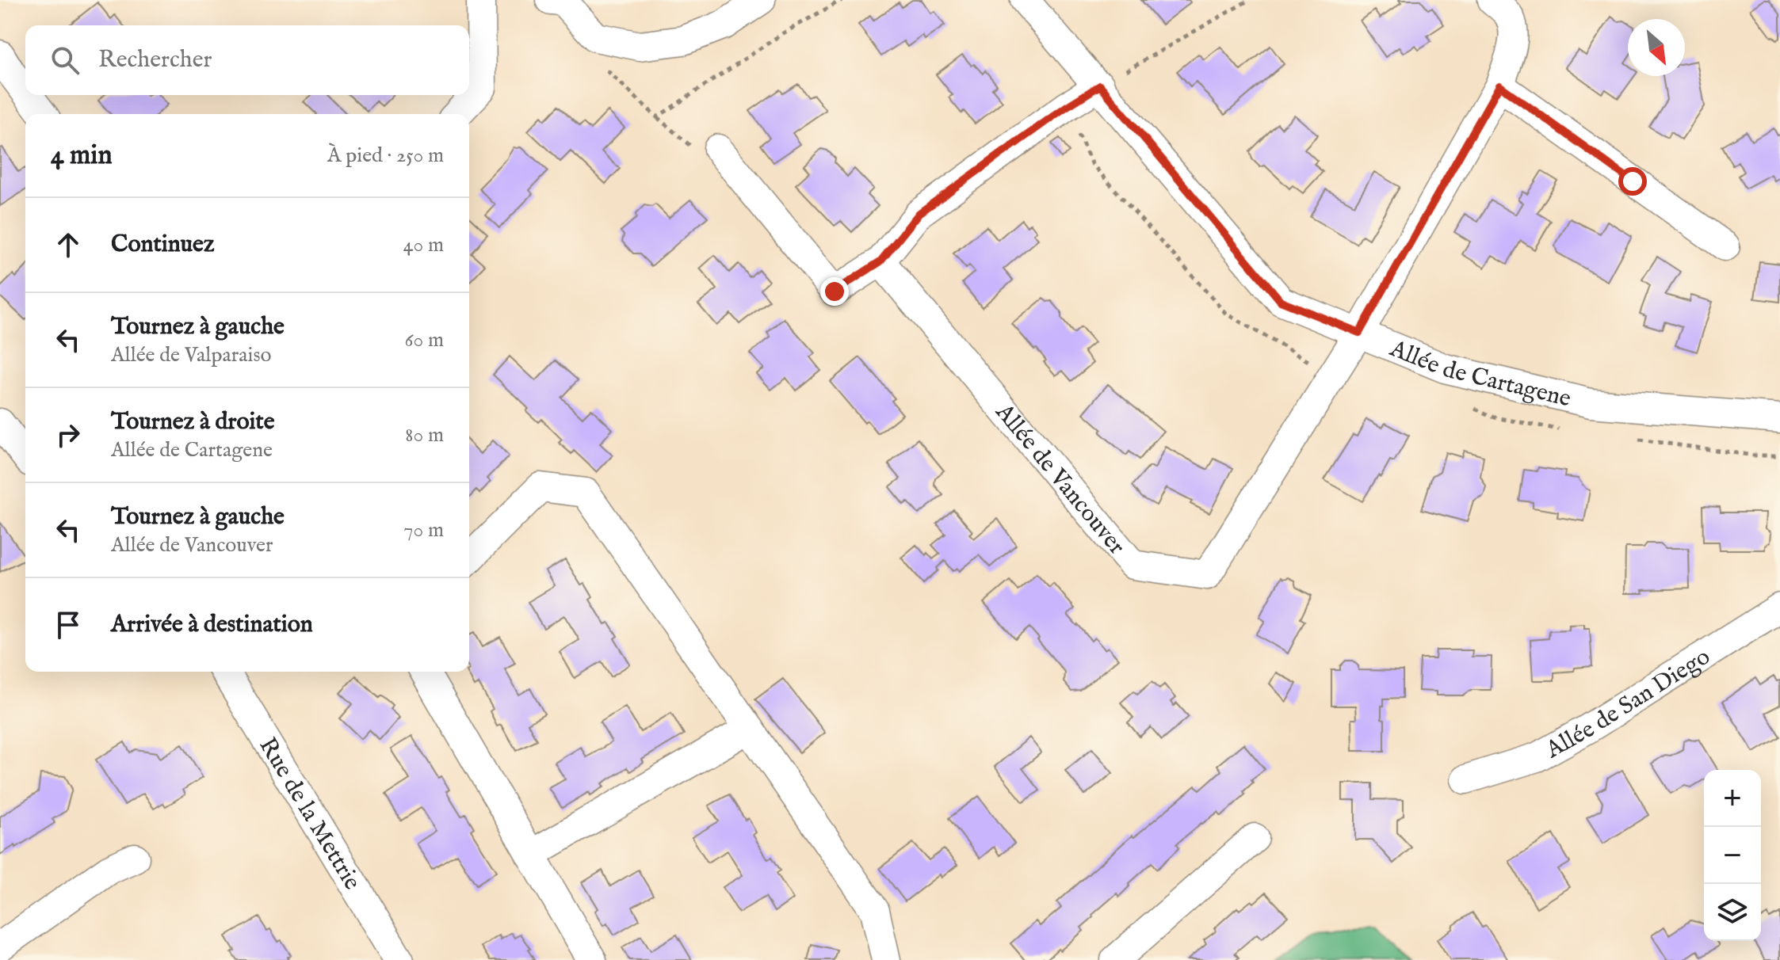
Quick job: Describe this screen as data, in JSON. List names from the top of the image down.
{
  "streets": {
    "street": [
      "Allée de Cartagene",
      "Allée de Vancouver",
      "Allée de San Diego",
      "Rue de la Mettrie"
    ]
  },
  "crossings": [
    ["Allée de Cartagene", "Allée de Vancouver"]
  ],
  "north": "bottom right",
  "page": {
    "search": "Rechercher",
    "heading": ["4 min", "À pied · 250 m"],
    "list": [
      ["Continuez", "40 m"],
      ["Tournez à gauche", "Allée de Valparaiso", "60 m"],
      ["Tournez à droite", "Allée de Cartagene", "80 m"],
      ["Tournez à gauche", "Allée de Vancouver", "70 m"],
      "Arrivée à destination"
    ],
    "map_buttons": ["+", "−"]
  }
}
